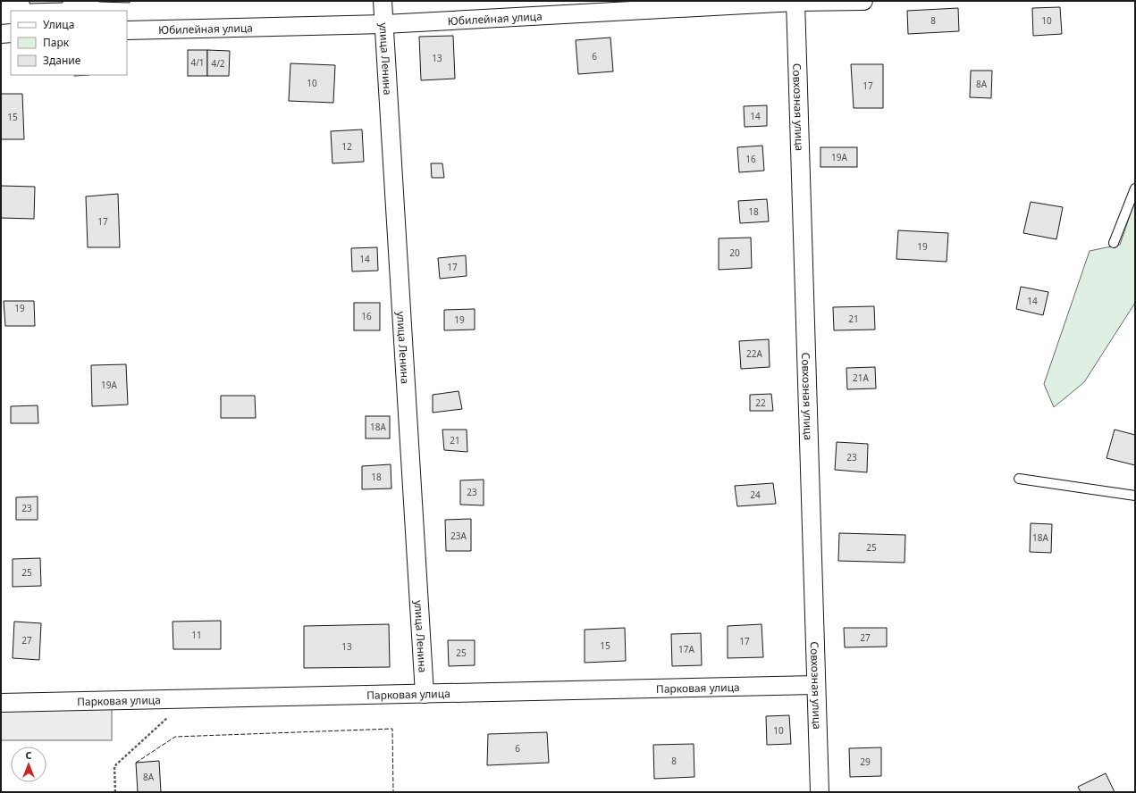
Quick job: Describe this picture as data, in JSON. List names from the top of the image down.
{
  "streets": {
    "street": [
      "Юбилейная улица",
      "улица Ленина",
      "Совхозная улица",
      "Парковая улица"
    ]
  },
  "crossings": [
    ["Юбилейная улица", "улица Ленина"],
    ["Юбилейная улица", "Совхозная улица"],
    ["улица Ленина", "Парковая улица"],
    ["Совхозная улица", "Парковая улица"]
  ],
  "house_numbers": [
    "8",
    "10",
    "6",
    "13",
    "4/1",
    "4/2",
    "10",
    "8А",
    "17",
    "14",
    "15",
    "12",
    "19А",
    "16",
    "18",
    "17",
    "19",
    "20",
    "14",
    "17",
    "14",
    "19",
    "16",
    "21",
    "19",
    "22А",
    "21А",
    "19А",
    "22",
    "18А",
    "21",
    "23",
    "18",
    "23",
    "24",
    "23",
    "23А",
    "18А",
    "25",
    "25",
    "11",
    "27",
    "27",
    "17",
    "15",
    "13",
    "17А",
    "25",
    "10",
    "6",
    "8",
    "29",
    "8А"
  ],
  "legend": ["Улица", "Парк", "Здание"],
  "north": "top"
}
